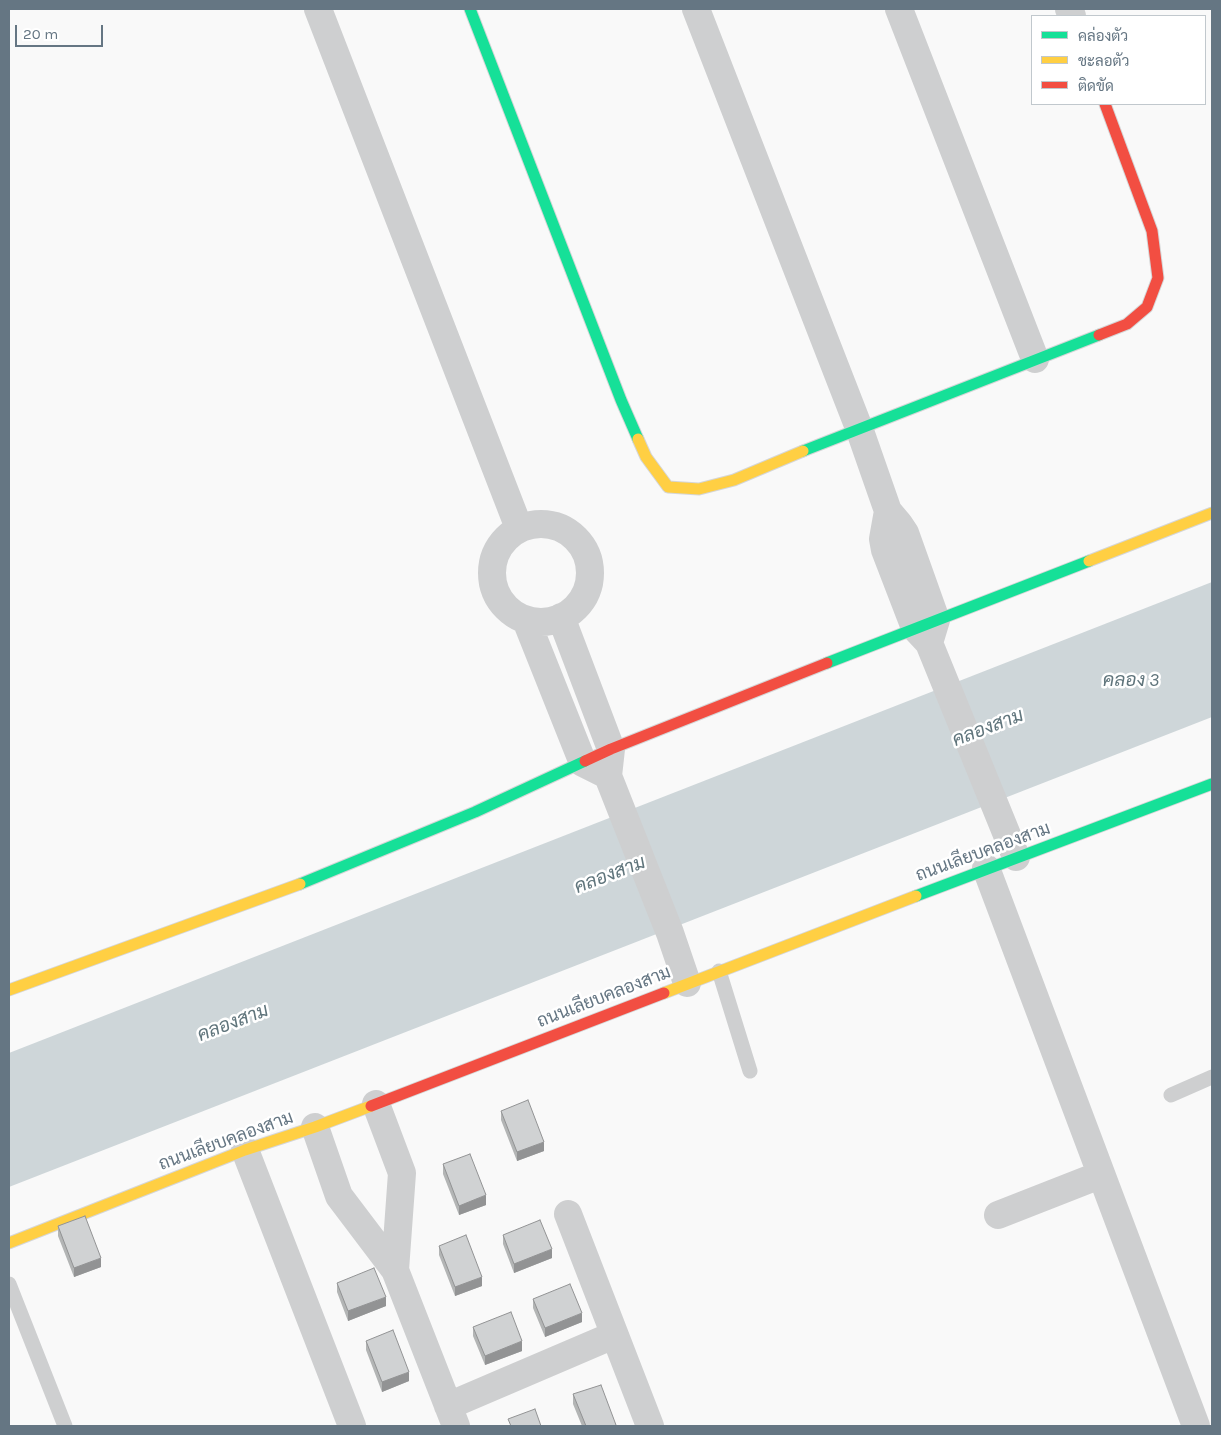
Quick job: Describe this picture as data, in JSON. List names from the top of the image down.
{
  "streets": {
    "street": ["ถนนเลียบคลองสาม"]
  },
  "water": ["คลอง 3", "คลองสาม"],
  "legend": ["คล่องตัว", "ชะลอตัว", "ติดขัด"],
  "scale_bar": "20 m"
}
